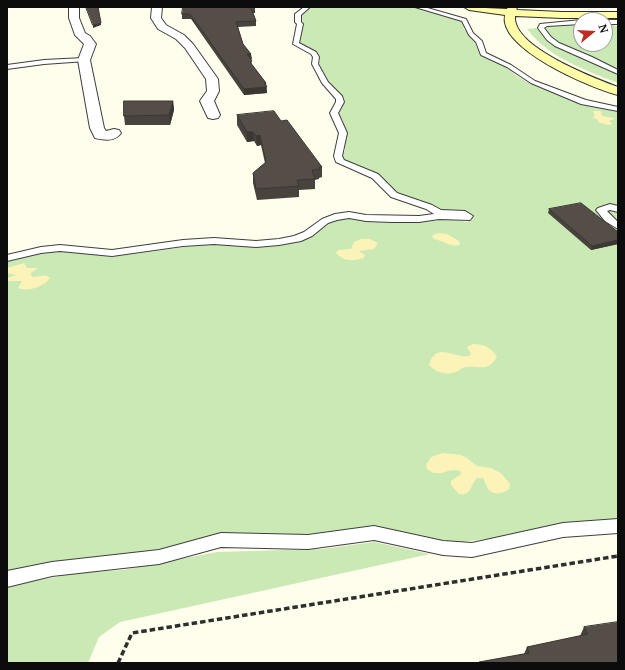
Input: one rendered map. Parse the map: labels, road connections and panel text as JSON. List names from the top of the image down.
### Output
{
  "north": "right"
}
